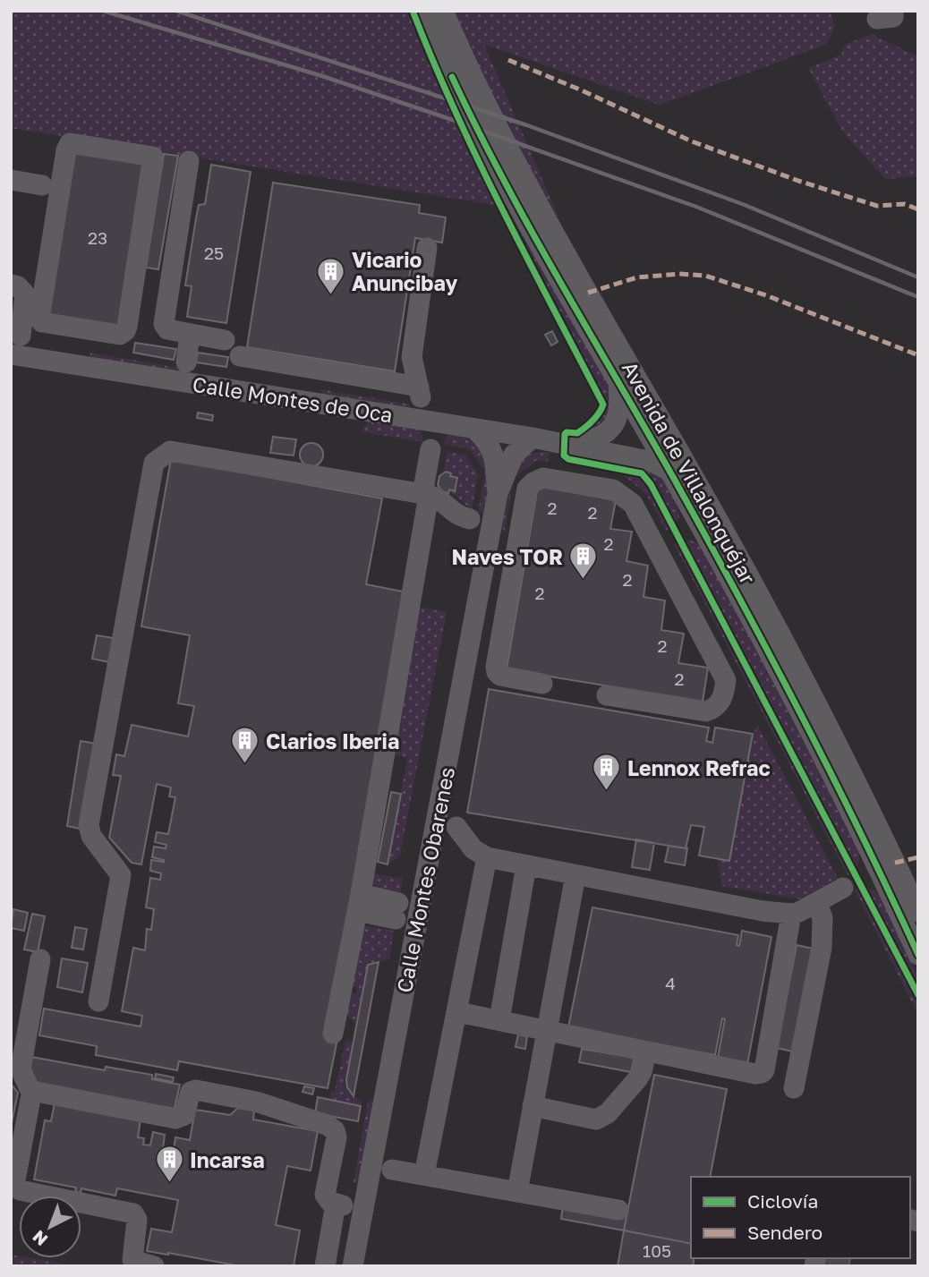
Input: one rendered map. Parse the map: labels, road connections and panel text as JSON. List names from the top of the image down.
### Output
{
  "streets": {
    "street": ["Calle Montes de Oca", "Avenida de Villalonquéjar", "Calle Montes Obarenes"]
  },
  "crossings": [
    ["Calle Montes de Oca", "Avenida de Villalonquéjar"],
    ["Calle Montes de Oca", "Calle Montes Obarenes"]
  ],
  "places": {
    "building": [
      "Vicario Anuncibay",
      "Naves TOR",
      "Clarios Iberia",
      "Lennox Refrac",
      "Incarsa"
    ]
  },
  "house_numbers": [
    "23",
    "25",
    "2",
    "2",
    "2",
    "2",
    "2",
    "2",
    "2",
    "4",
    "105"
  ],
  "legend": ["Ciclovía", "Sendero"],
  "north": "bottom left"
}
